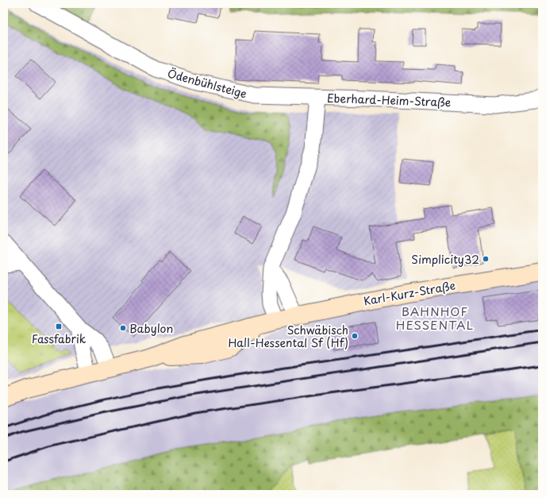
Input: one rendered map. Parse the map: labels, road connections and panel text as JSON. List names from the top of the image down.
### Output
{
  "streets": {
    "main road": ["Karl-Kurz-Straße"],
    "street": ["Ödenbühlsteige", "Eberhard-Heim-Straße"]
  },
  "crossings": [
    ["Ödenbühlsteige", "Eberhard-Heim-Straße"],
    ["Eberhard-Heim-Straße", "Karl-Kurz-Straße"]
  ],
  "districts": ["BAHNHOF HESSENTAL"],
  "places": {
    "other": ["Simplicity32", "Babylon", "Schwäbisch Hall-Hessental Sf (Hf)"],
    "transit": ["Fassfabrik"]
  }
}
